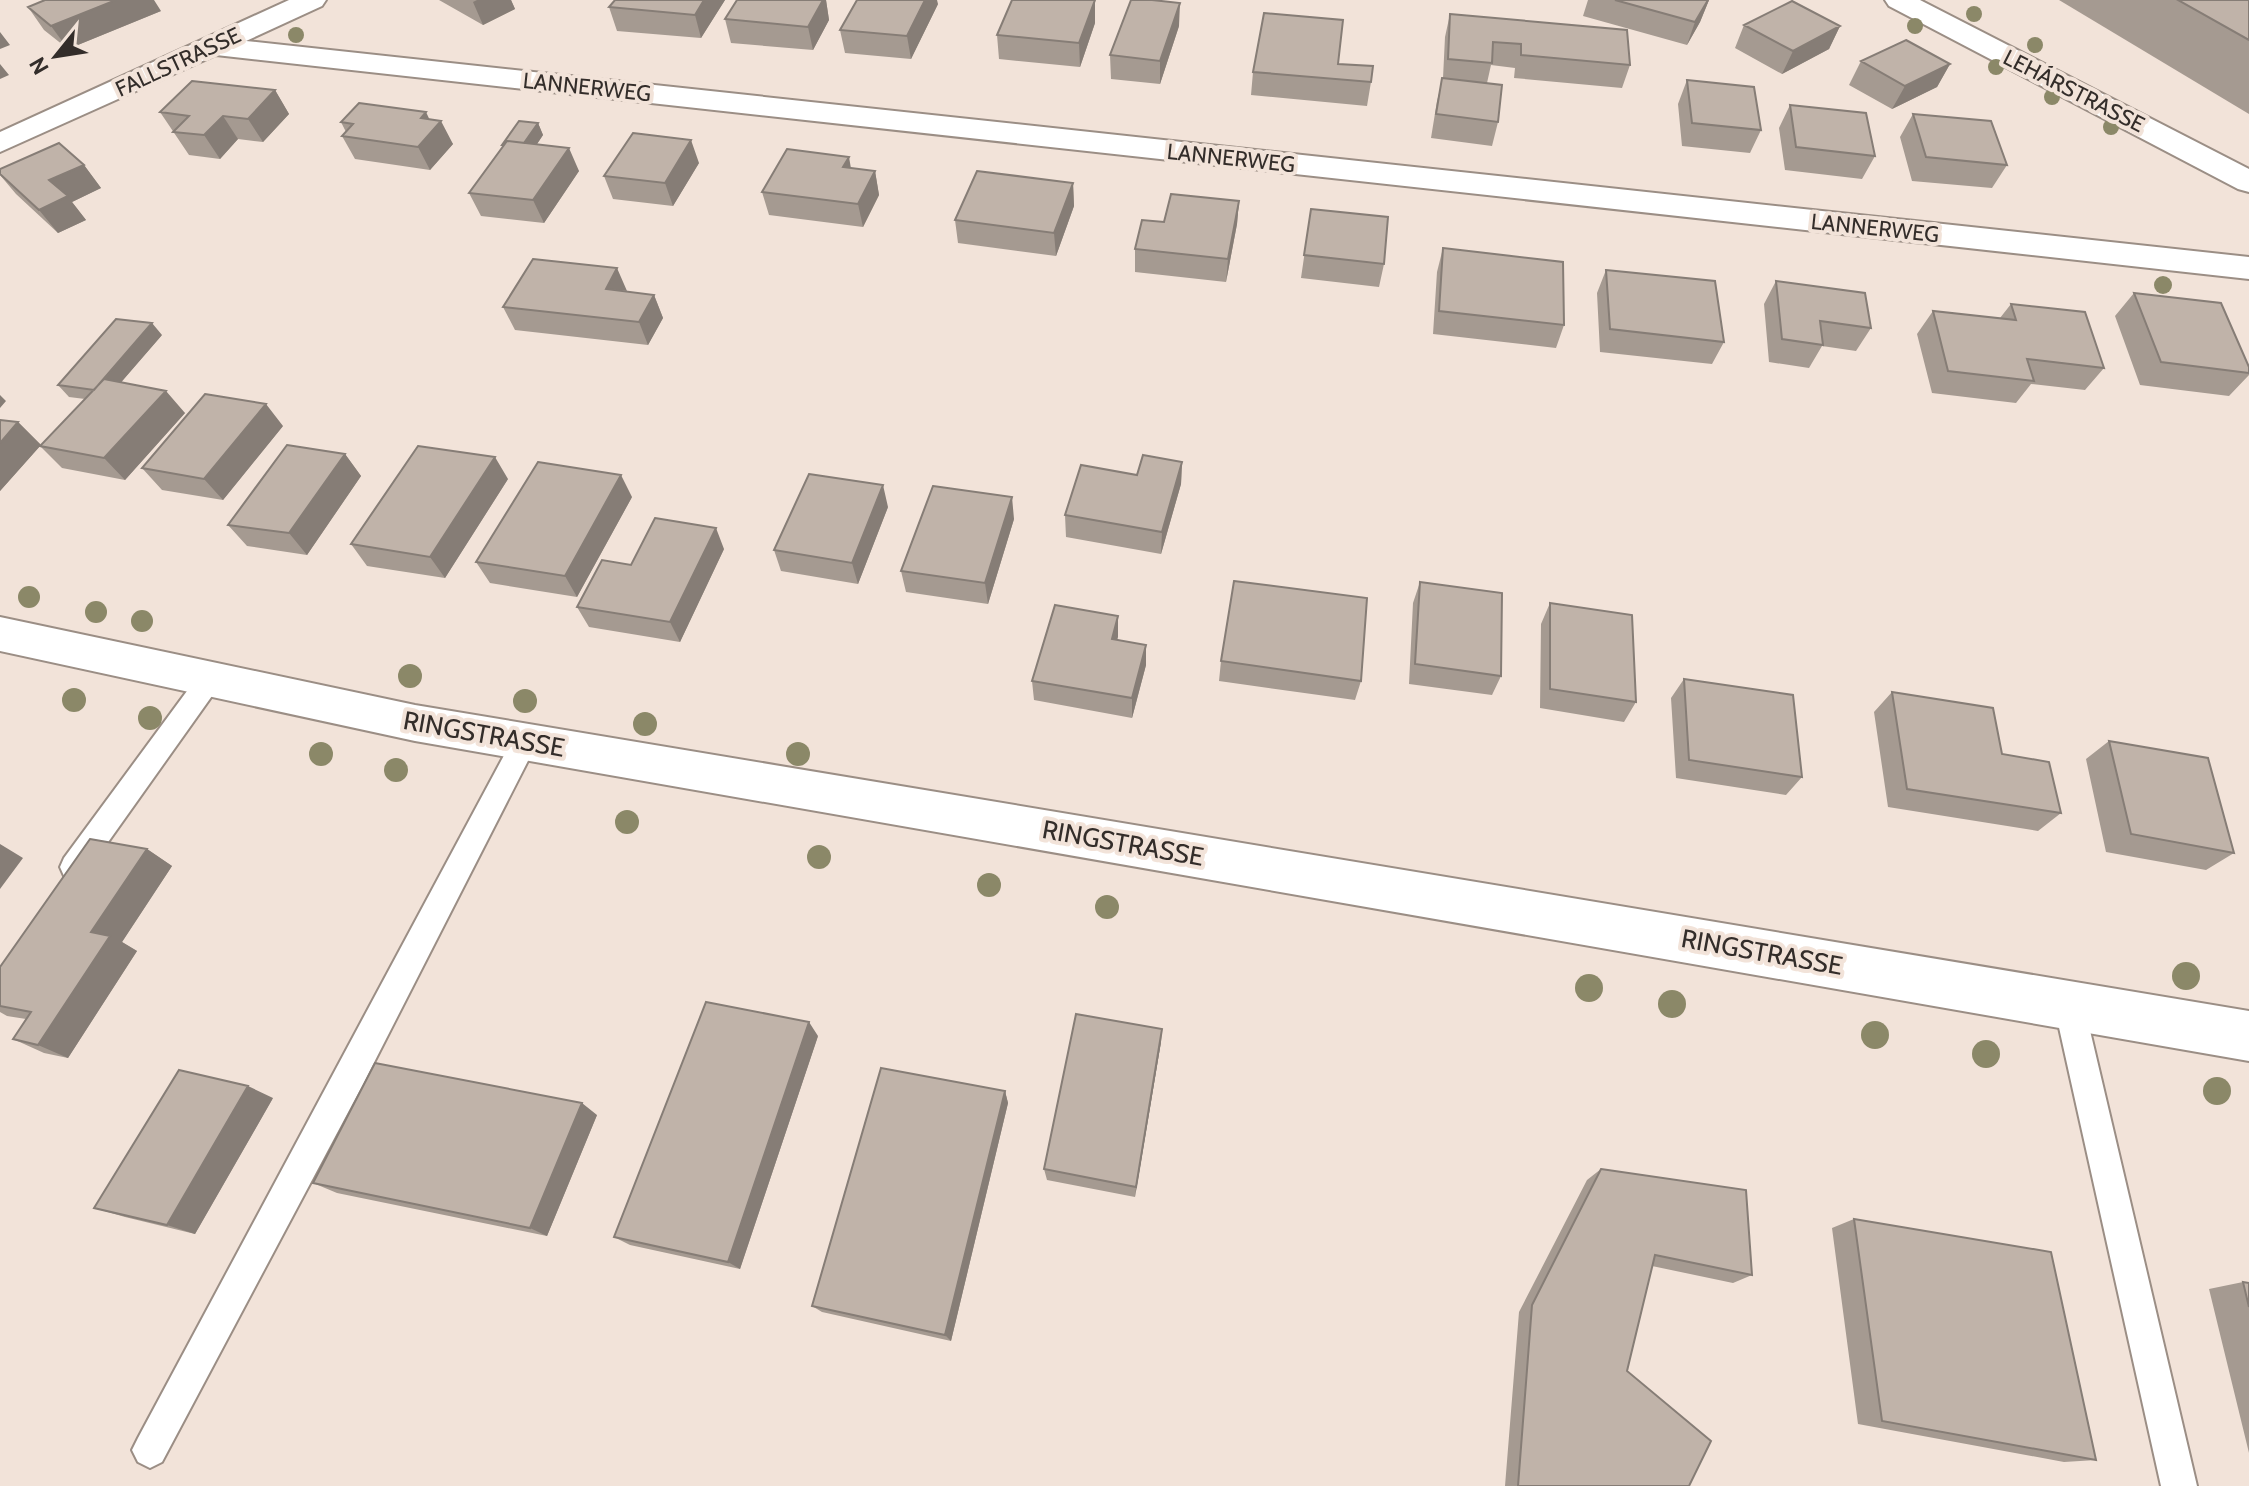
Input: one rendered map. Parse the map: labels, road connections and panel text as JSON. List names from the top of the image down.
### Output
{
  "streets": {
    "street": [
      "FALLSTRASSE",
      "LANNERWEG",
      "LEHÁRSTRASSE",
      "RINGSTRASSE"
    ]
  },
  "crossings": [
    ["FALLSTRASSE", "LANNERWEG"]
  ],
  "north": "bottom left"
}
